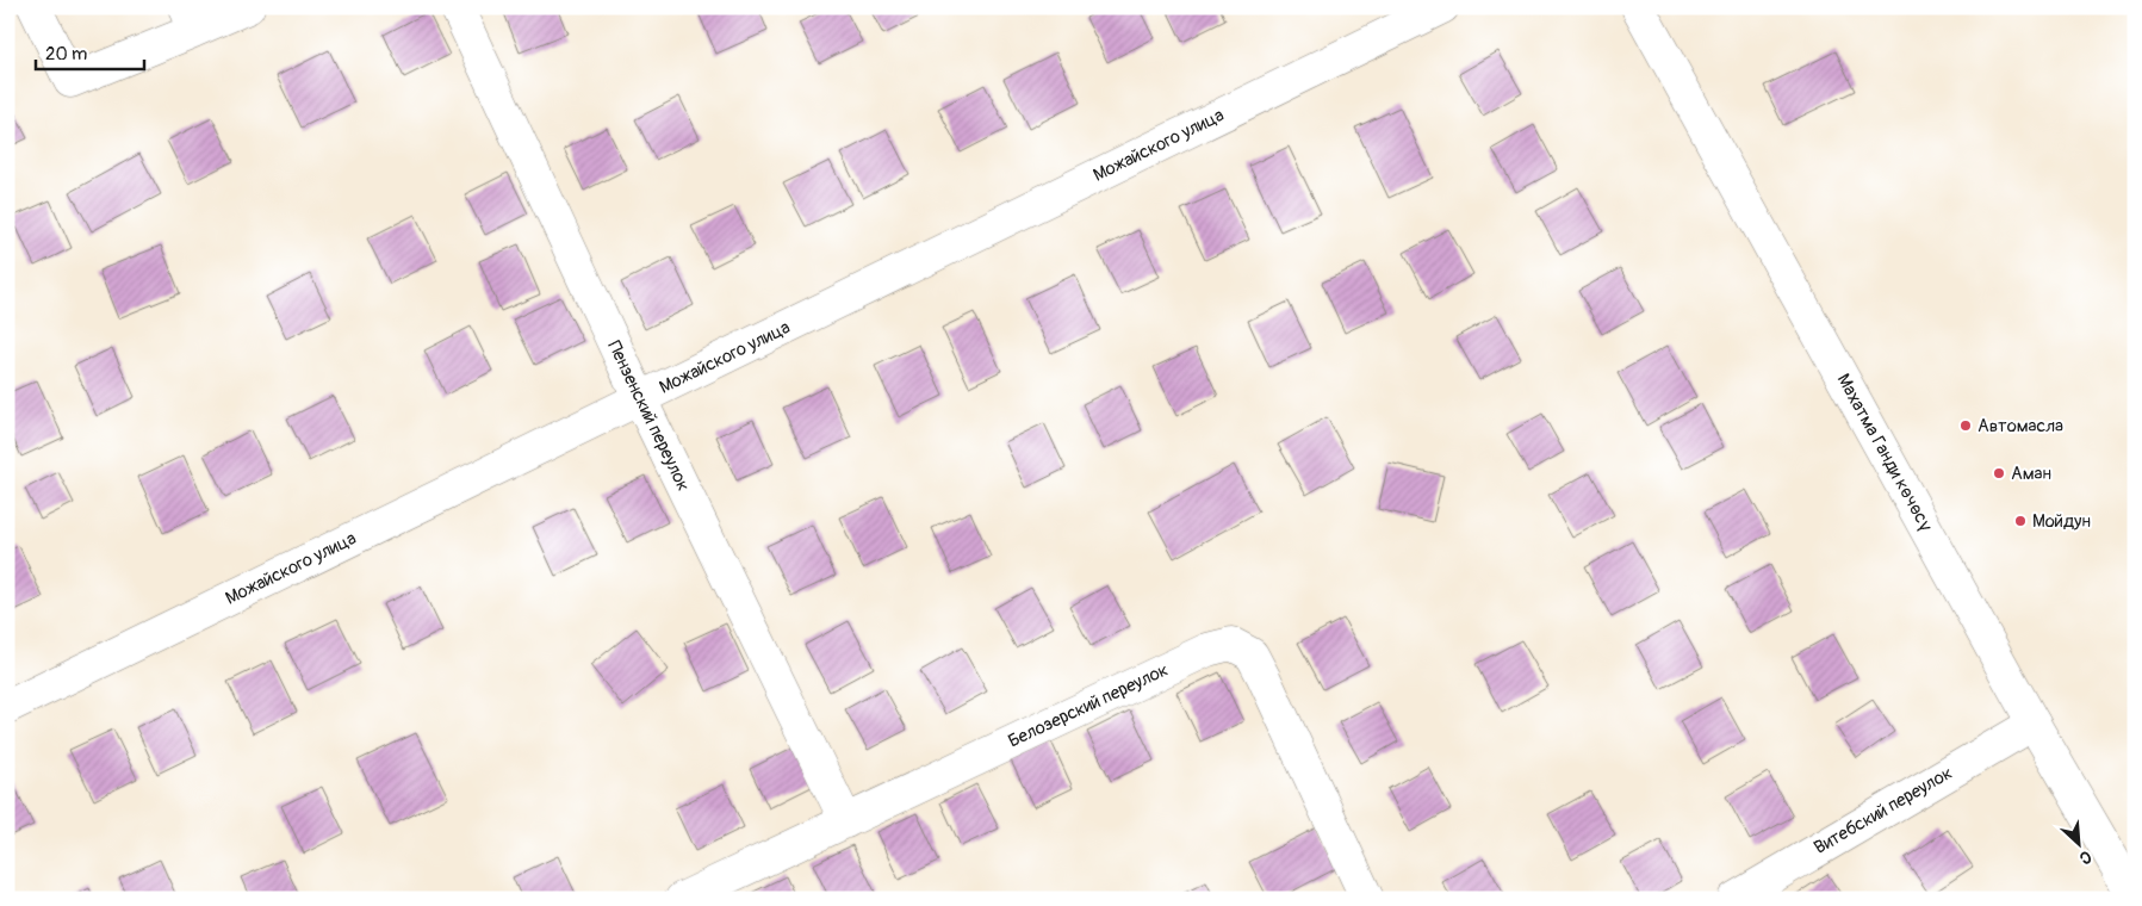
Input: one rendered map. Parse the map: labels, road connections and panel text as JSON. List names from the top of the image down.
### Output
{
  "streets": {
    "street": [
      "Можайского улица",
      "Пензенский переулок",
      "Махатма Ганди көчөсү",
      "Белозерский переулок",
      "Витебский переулок"
    ]
  },
  "crossings": [
    ["Можайского улица", "Пензенский переулок"],
    ["Пензенский переулок", "Белозерский переулок"],
    ["Махатма Ганди көчөсү", "Витебский переулок"]
  ],
  "places": ["Автомасла", "Аман", "Мойдун"],
  "scale_bar": "20 m",
  "north": "bottom right"
}
